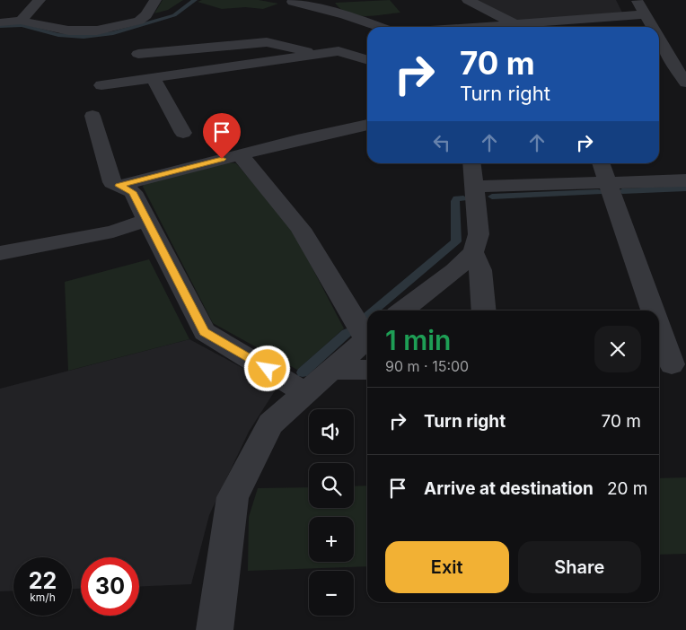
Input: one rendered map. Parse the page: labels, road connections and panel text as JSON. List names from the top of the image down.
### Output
{
  "page": {
    "turn": ["70 m", "Turn right"],
    "heading": ["1 min", "90 m · 15:00"],
    "list": [
      {
        "name": "Turn right",
        "value": "70 m"
      },
      {
        "name": "Arrive at destination",
        "value": "20 m"
      }
    ],
    "map_buttons": ["+", "−"],
    "buttons": ["Exit", "Share"],
    "speed": "22 km/h",
    "limit": "30"
  }
}
